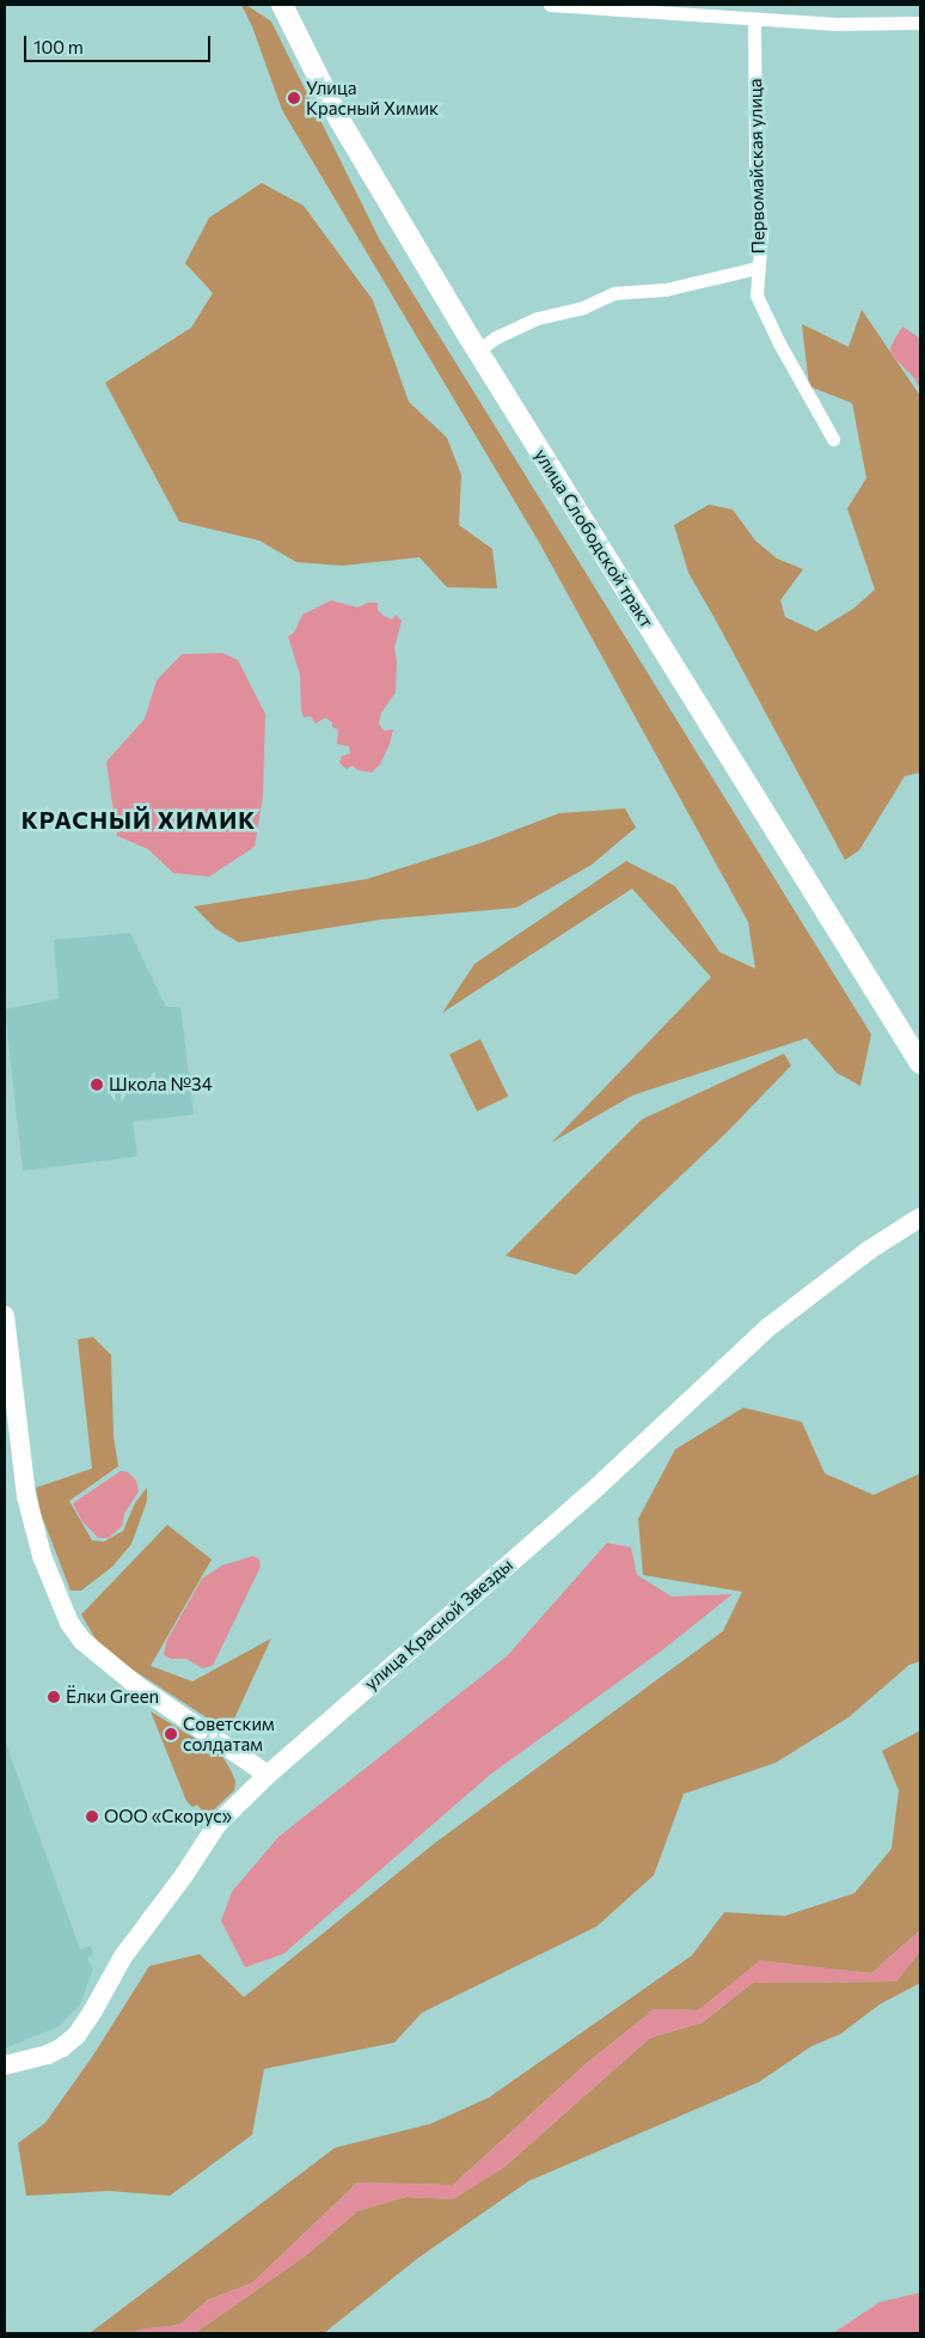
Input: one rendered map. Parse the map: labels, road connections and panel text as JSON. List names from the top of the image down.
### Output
{
  "streets": {
    "main road": ["улица Слободской тракт"],
    "street": ["Первомайская улица", "улица Красной Звезды"]
  },
  "districts": ["КРАСНЫЙ ХИМИК"],
  "places": [
    "Улица Красный Химик",
    "Школа №34",
    "Ёлки Green",
    "Советским солдатам",
    "ООО «Скорус»"
  ],
  "scale_bar": "100 m"
}
